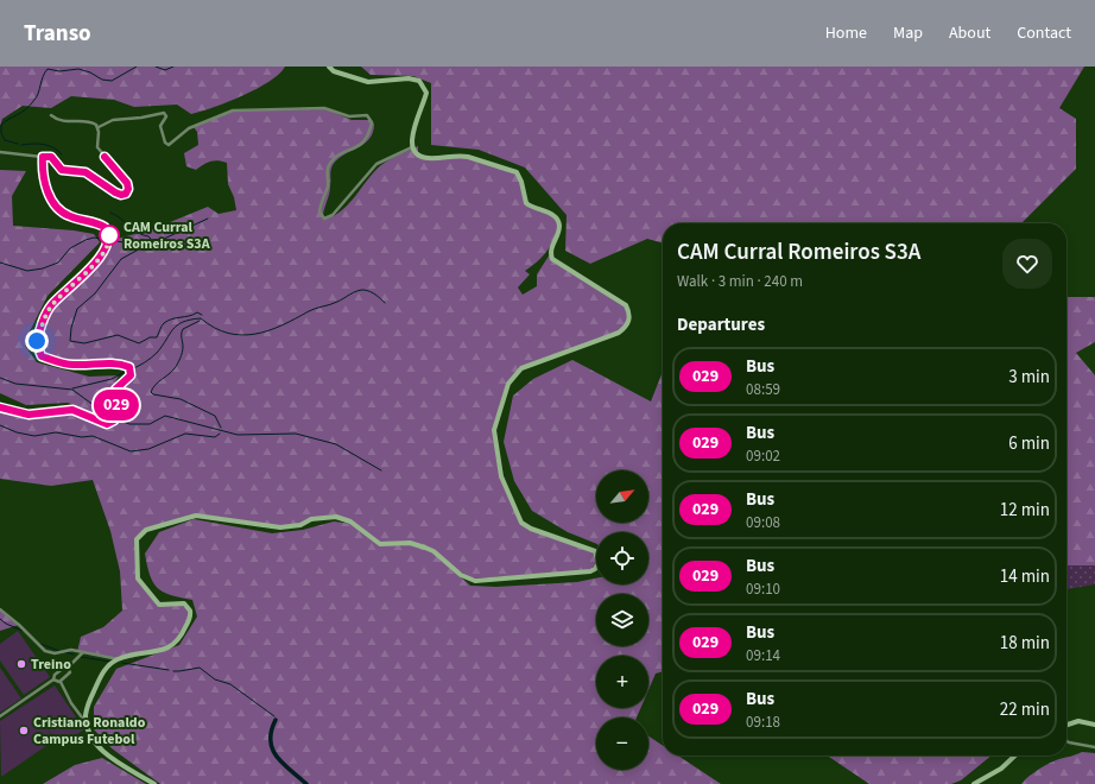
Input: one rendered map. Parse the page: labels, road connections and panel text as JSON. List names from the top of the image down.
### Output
{
  "places": ["CAM Curral Romeiros S3A", "Treino", "Cristiano Ronaldo Campus Futebol"],
  "lines": ["bus line 029"],
  "north": "top right",
  "page": {
    "header": "Transo",
    "nav": [
      "Home",
      "Map",
      "About",
      "Contact"
    ],
    "on_map": "029",
    "heading": [
      ["CAM Curral Romeiros S3A", "Walk · 3 min · 240 m"],
      "Departures"
    ],
    "list": [
      {
        "mark": "029",
        "name": "Bus",
        "note": "08:59",
        "value": "3 min"
      },
      {
        "mark": "029",
        "name": "Bus",
        "note": "09:02",
        "value": "6 min"
      },
      {
        "mark": "029",
        "name": "Bus",
        "note": "09:08",
        "value": "12 min"
      },
      {
        "mark": "029",
        "name": "Bus",
        "note": "09:10",
        "value": "14 min"
      },
      {
        "mark": "029",
        "name": "Bus",
        "note": "09:14",
        "value": "18 min"
      },
      {
        "mark": "029",
        "name": "Bus",
        "note": "09:18",
        "value": "22 min"
      }
    ],
    "map_buttons": ["+", "−"]
  }
}
